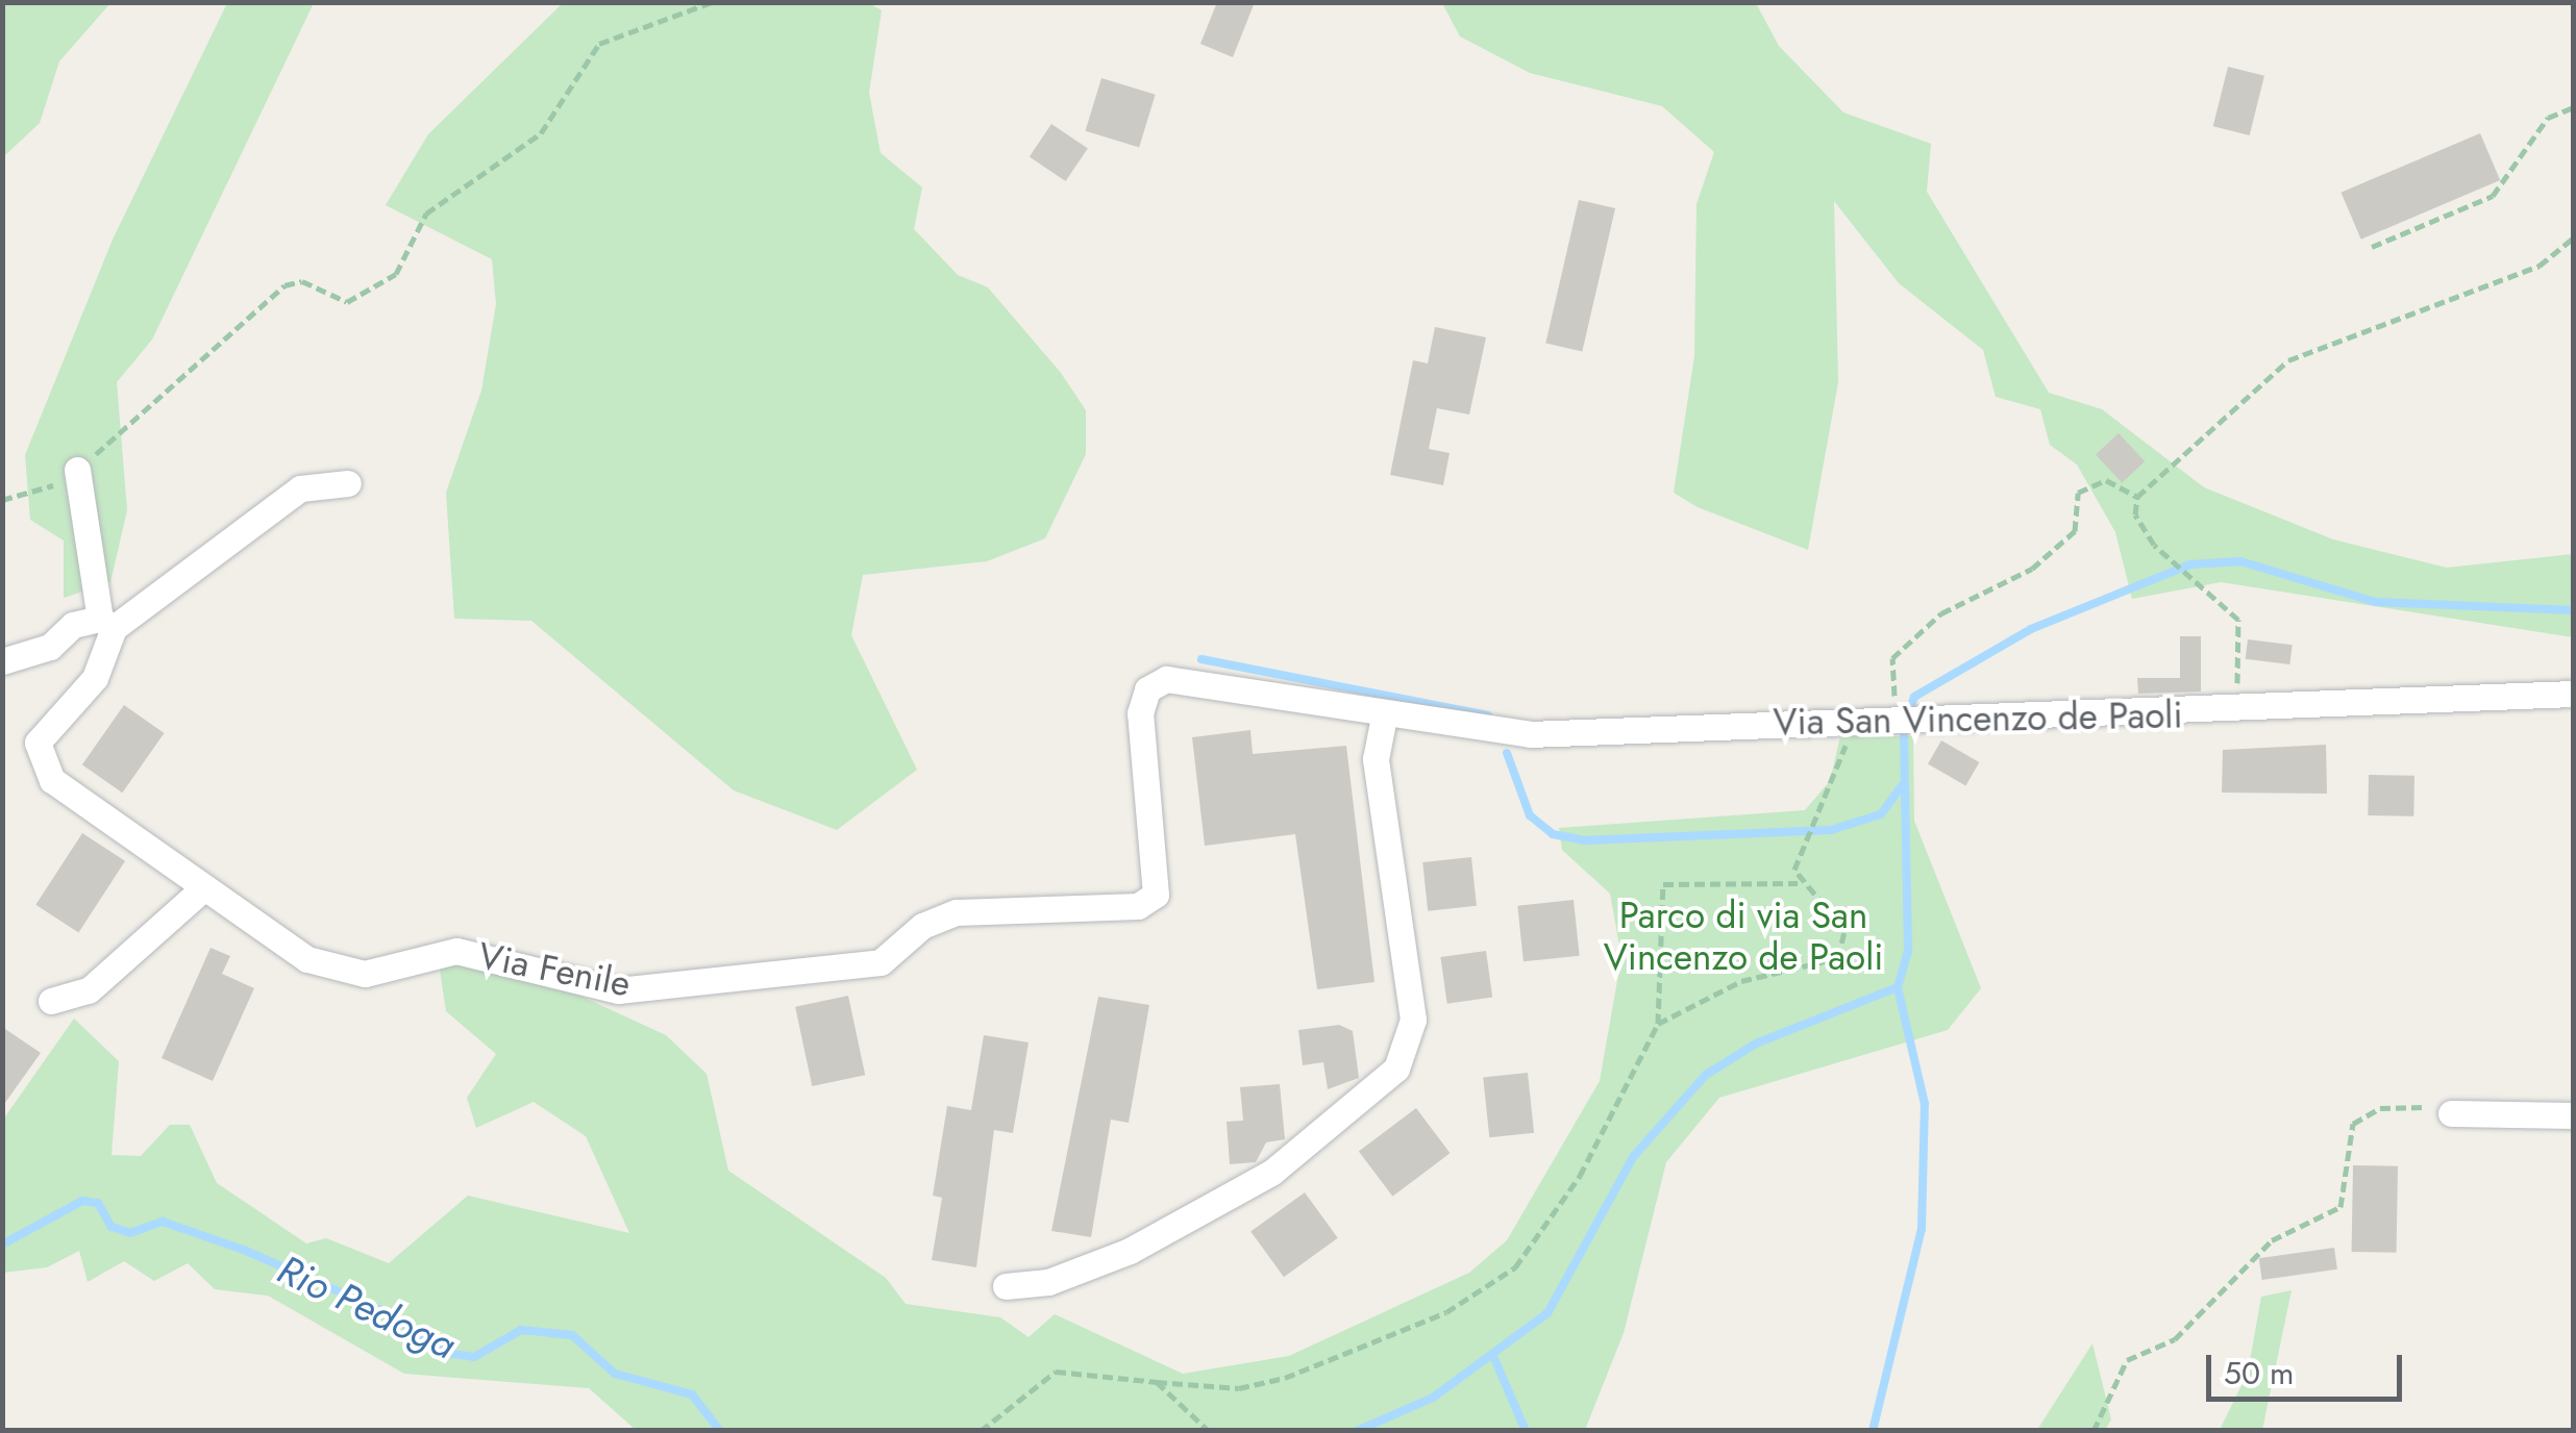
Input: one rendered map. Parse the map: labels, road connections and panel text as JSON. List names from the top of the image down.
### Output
{
  "streets": {
    "street": ["Via San Vincenzo de Paoli", "Via Fenile"]
  },
  "crossings": [
    ["Via San Vincenzo de Paoli", "Via Fenile"]
  ],
  "water": ["Rio Pedoga"],
  "parks": ["Parco di via San Vincenzo de Paoli"],
  "scale_bar": "50 m"
}
